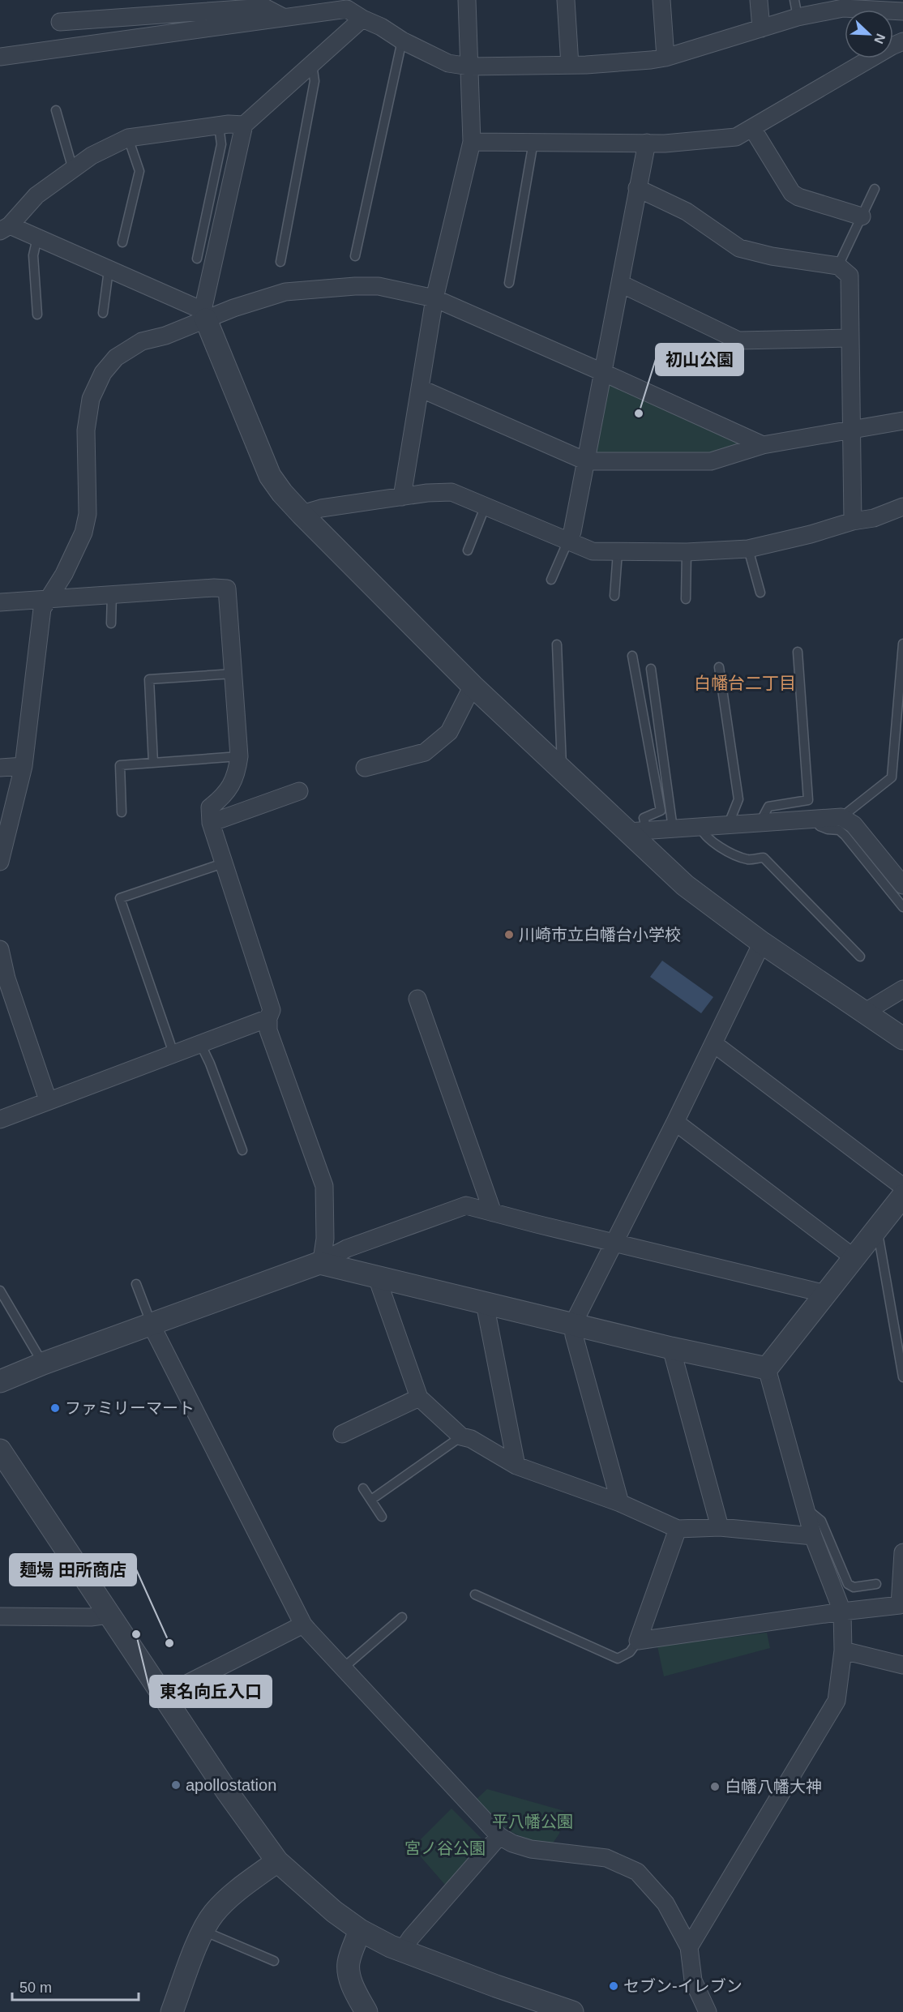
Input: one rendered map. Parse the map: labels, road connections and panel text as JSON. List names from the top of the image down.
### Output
{
  "districts": ["白幡台二丁目"],
  "parks": ["平八幡公園", "宮ノ谷公園"],
  "places": [
    "初山公園",
    "川崎市立白幡台小学校",
    "ファミリーマート",
    "東名向丘入口",
    "麺場 田所商店",
    "apollostation",
    "白幡八幡大神",
    "セブン-イレブン"
  ],
  "scale_bar": "50 m",
  "north": "bottom right"
}
